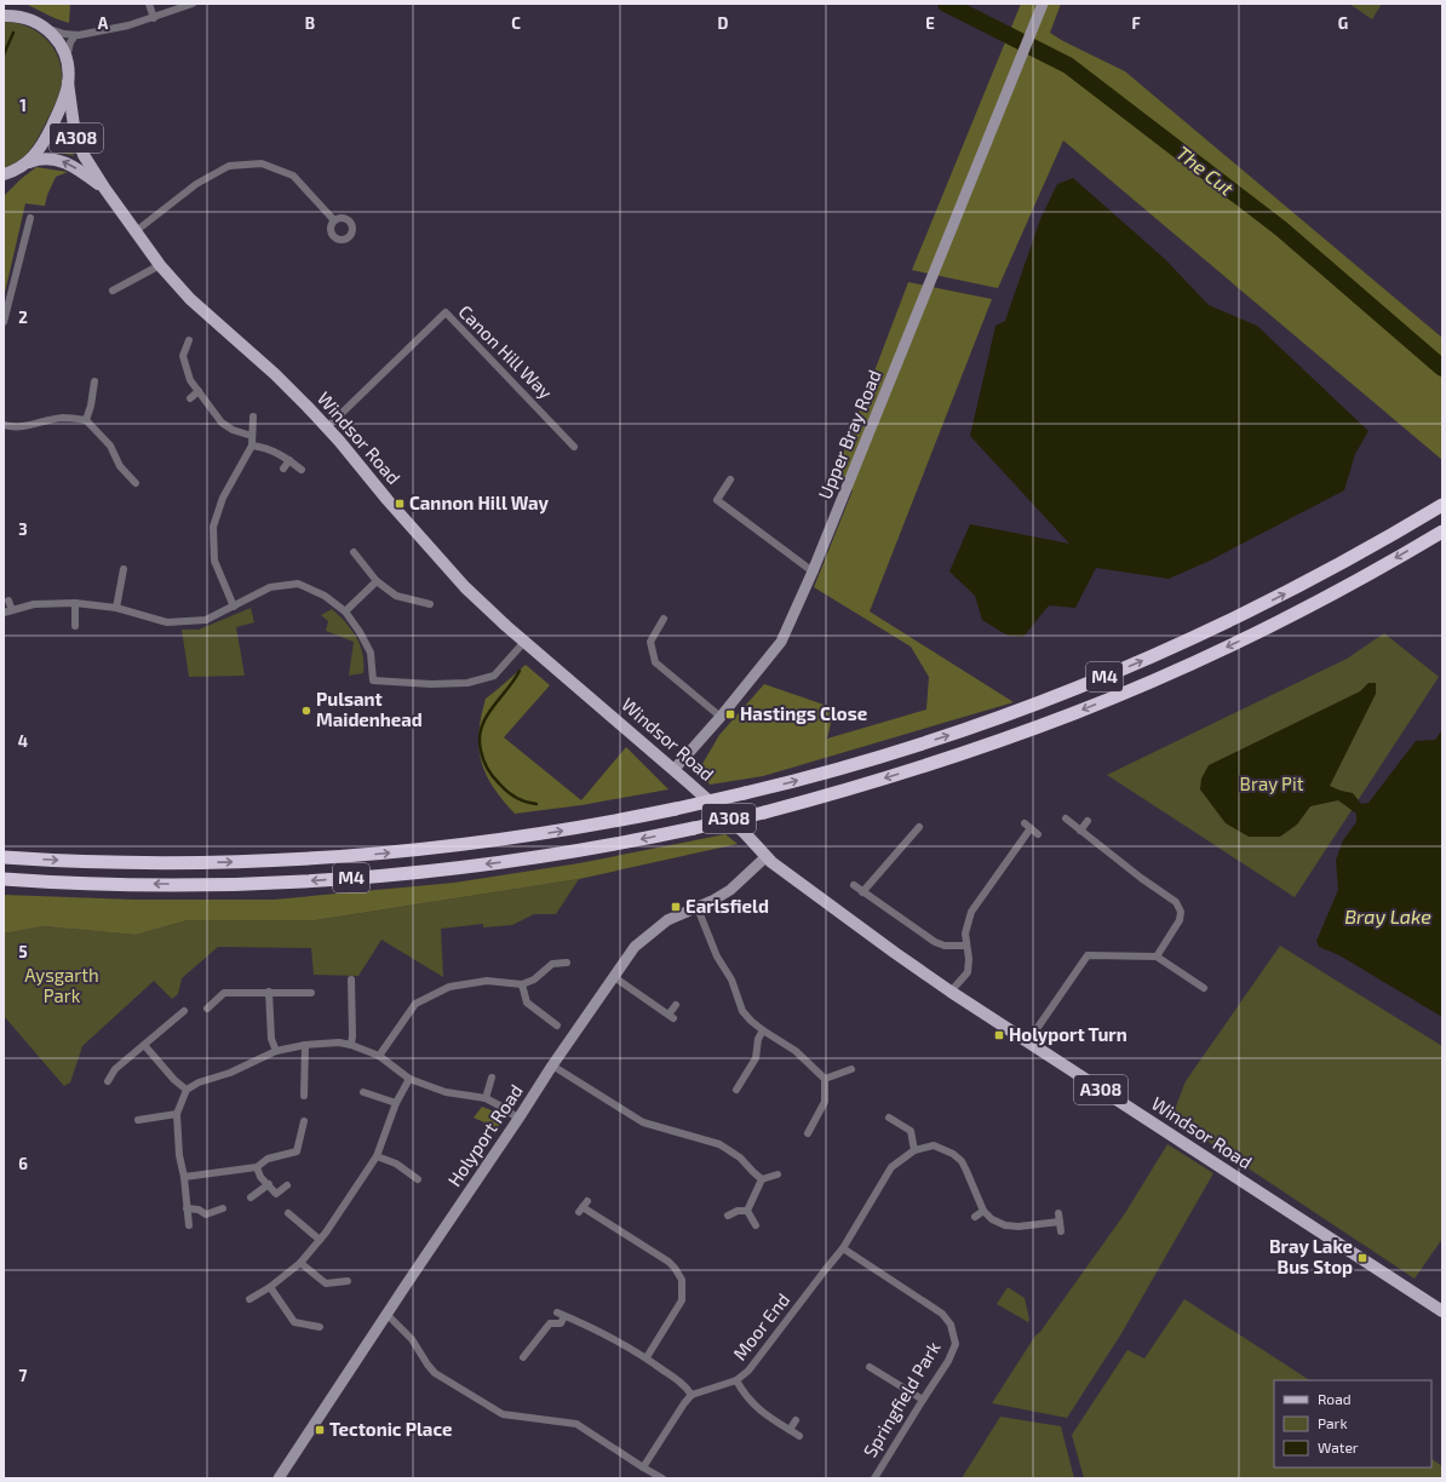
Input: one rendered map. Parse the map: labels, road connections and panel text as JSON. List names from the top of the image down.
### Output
{
  "streets": {
    "highway": ["M4"],
    "main road": [
      "A308",
      "Upper Bray Road",
      "Windsor Road",
      "Holyport Road"
    ],
    "street": ["Canon Hill Way", "Moor End", "Springfield Park"]
  },
  "crossings": [
    ["Canon Hill Way", "Windsor Road"],
    ["Upper Bray Road", "Windsor Road"],
    ["Windsor Road", "Holyport Road"],
    ["Moor End", "Springfield Park"]
  ],
  "water": ["The Cut", "Bray Lake"],
  "parks": ["Bray Pit", "Aysgarth Park"],
  "places": {
    "transit": [
      "Cannon Hill Way",
      "Hastings Close",
      "Earlsfield",
      "Holyport Turn",
      "Bray Lake Bus Stop",
      "Tectonic Place"
    ],
    "other": ["Pulsant Maidenhead"]
  },
  "legend": ["Road", "Park", "Water"],
  "grid": {
    "columns": [
      "A",
      "B",
      "C",
      "D",
      "E",
      "F",
      "G"
    ],
    "rows": [
      "1",
      "2",
      "3",
      "4",
      "5",
      "6",
      "7"
    ]
  }
}
